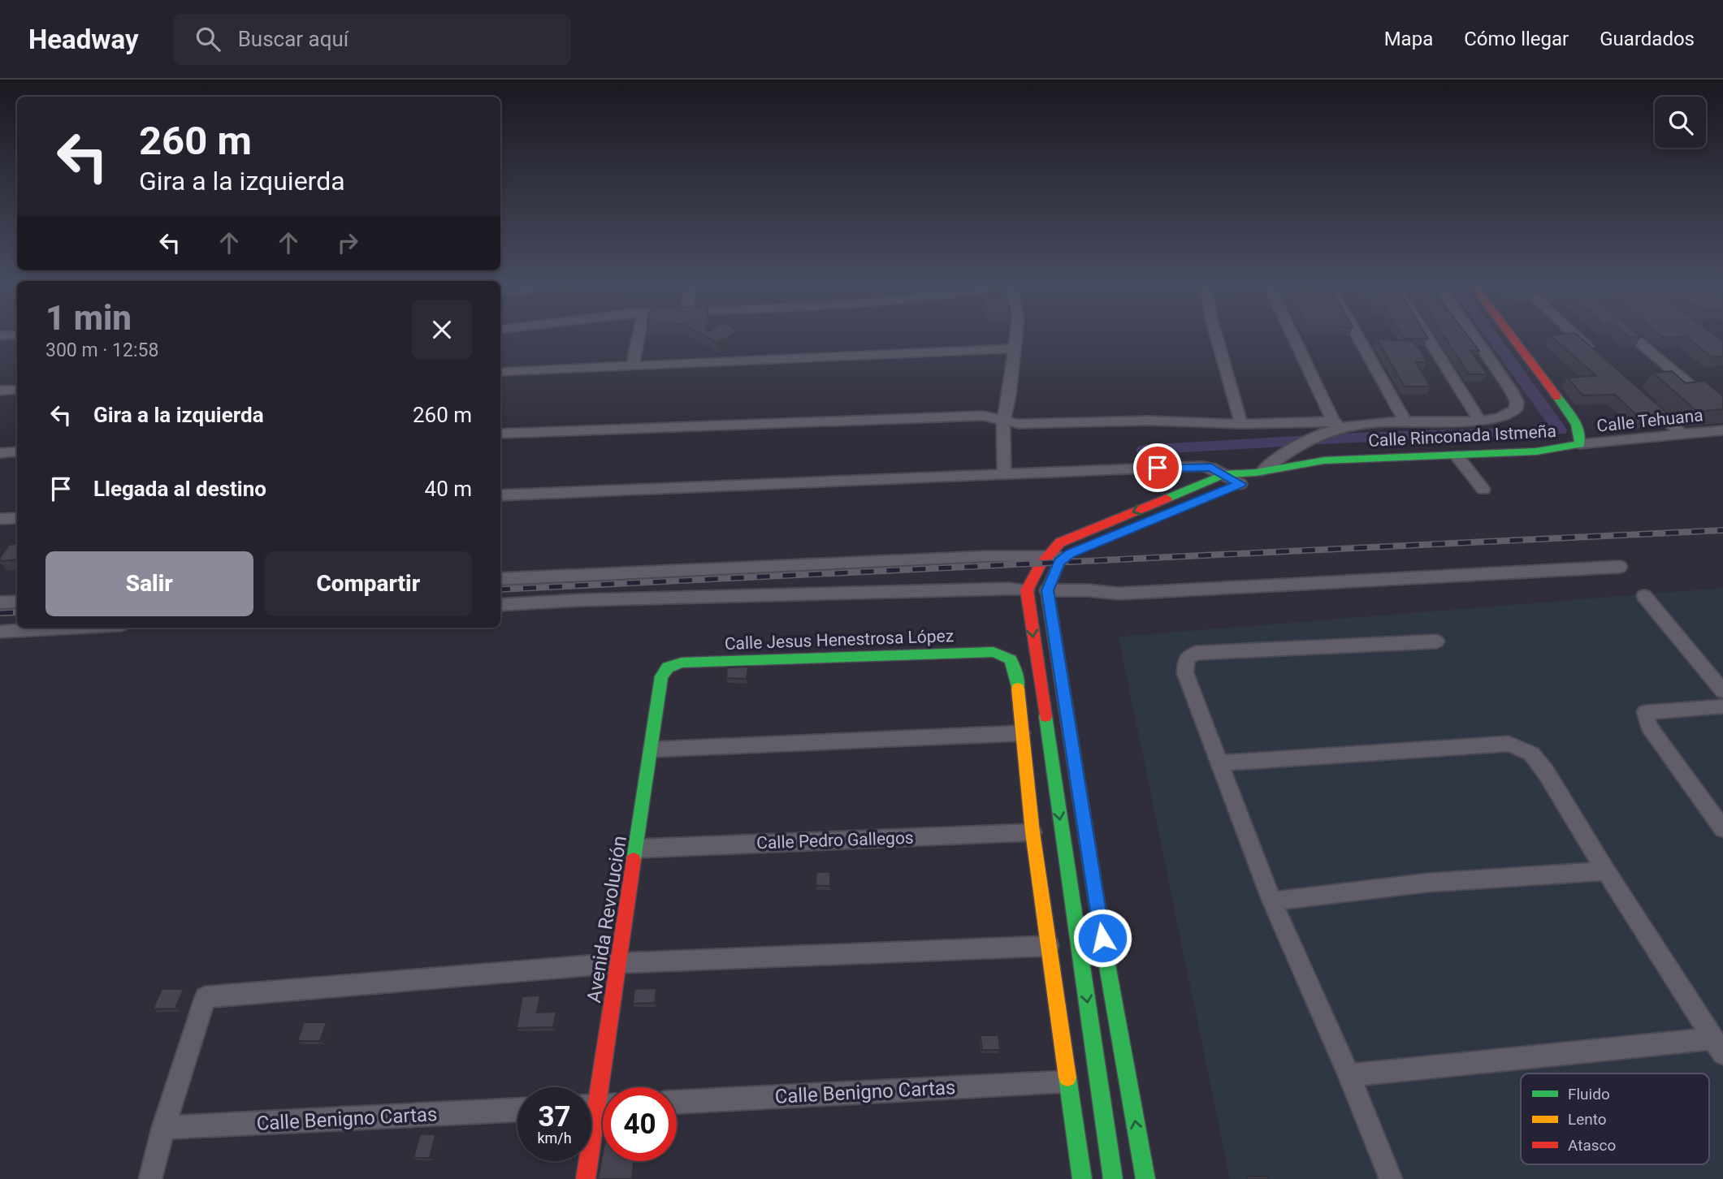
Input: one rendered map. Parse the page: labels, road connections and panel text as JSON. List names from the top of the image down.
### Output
{
  "streets": {
    "street": [
      "Calle Tehuana",
      "Calle Rinconada Istmeña",
      "Calle Jesus Henestrosa López",
      "Calle Pedro Gallegos",
      "Avenida Revolución",
      "Calle Benigno Cartas"
    ]
  },
  "crossings": [
    ["Calle Tehuana", "Calle Rinconada Istmeña"],
    ["Calle Jesus Henestrosa López", "Avenida Revolución"],
    ["Calle Pedro Gallegos", "Avenida Revolución"]
  ],
  "legend": ["Fluido", "Lento", "Atasco"],
  "page": {
    "header": "Headway",
    "search": "Buscar aquí",
    "nav": ["Mapa", "Cómo llegar", "Guardados"],
    "turn": ["260 m", "Gira a la izquierda"],
    "heading": ["1 min", "300 m · 12:58"],
    "list": [
      {
        "name": "Gira a la izquierda",
        "value": "260 m"
      },
      {
        "name": "Llegada al destino",
        "value": "40 m"
      }
    ],
    "buttons": ["Salir", "Compartir"],
    "speed": "37 km/h",
    "limit": "40"
  }
}
